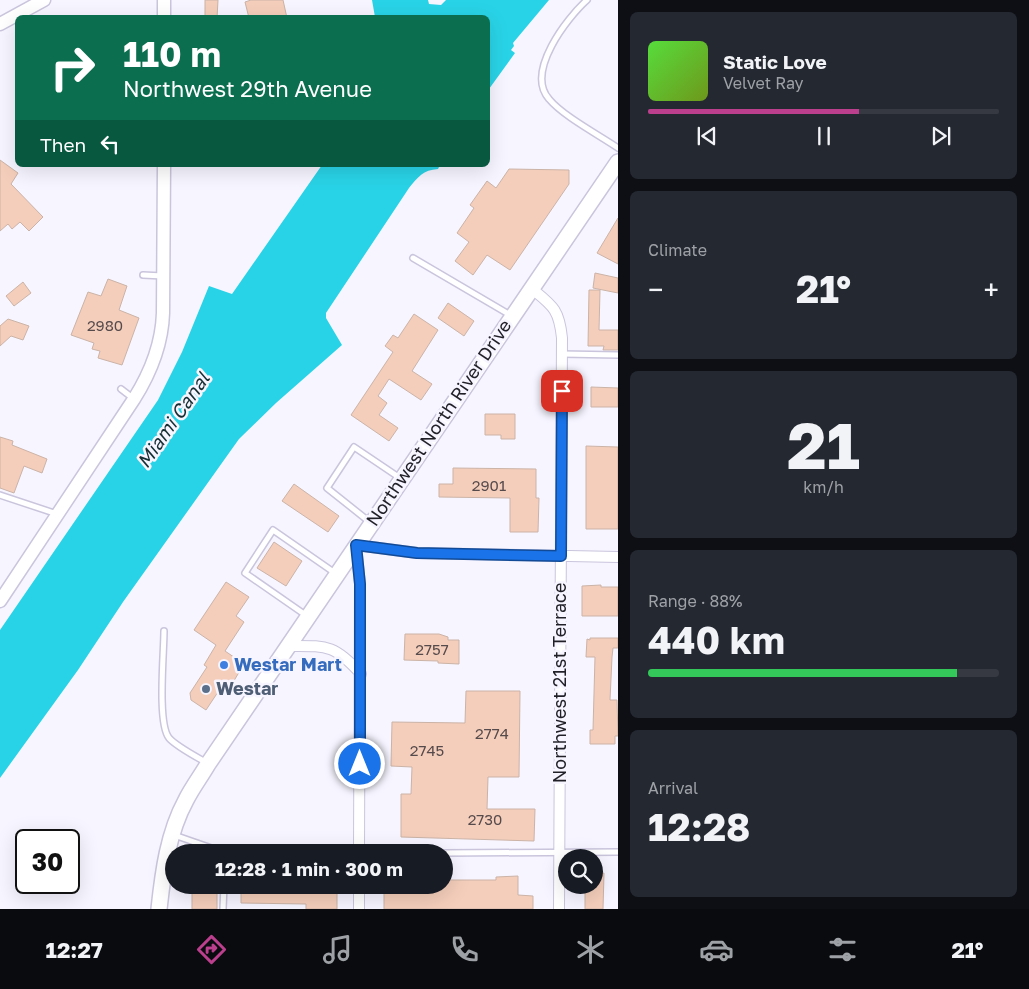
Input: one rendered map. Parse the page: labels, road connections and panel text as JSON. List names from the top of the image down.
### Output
{
  "streets": {
    "main road": ["Northwest North River Drive"],
    "street": ["Northwest 21st Terrace"]
  },
  "crossings": [
    ["Northwest North River Drive", "Northwest 21st Terrace"]
  ],
  "water": ["Miami Canal"],
  "places": ["Westar Mart", "Westar"],
  "house_numbers": [
    "2980",
    "2901",
    "2757",
    "2774",
    "2745",
    "2730"
  ],
  "page": {
    "turn": ["110 m", "Northwest 29th Avenue"],
    "song": ["Static Love", "Velvet Ray"],
    "then": "Then",
    "tile": [
      "Climate",
      ["21", "km/h"],
      ["Range · 88%", "440 km"],
      ["Arrival", "12:28"]
    ],
    "heat": ["−", "21°", "+"],
    "limit": "30",
    "trip": "12:28 · 1 min · 300 m",
    "tabs": ["12:27", "21°"]
  }
}
